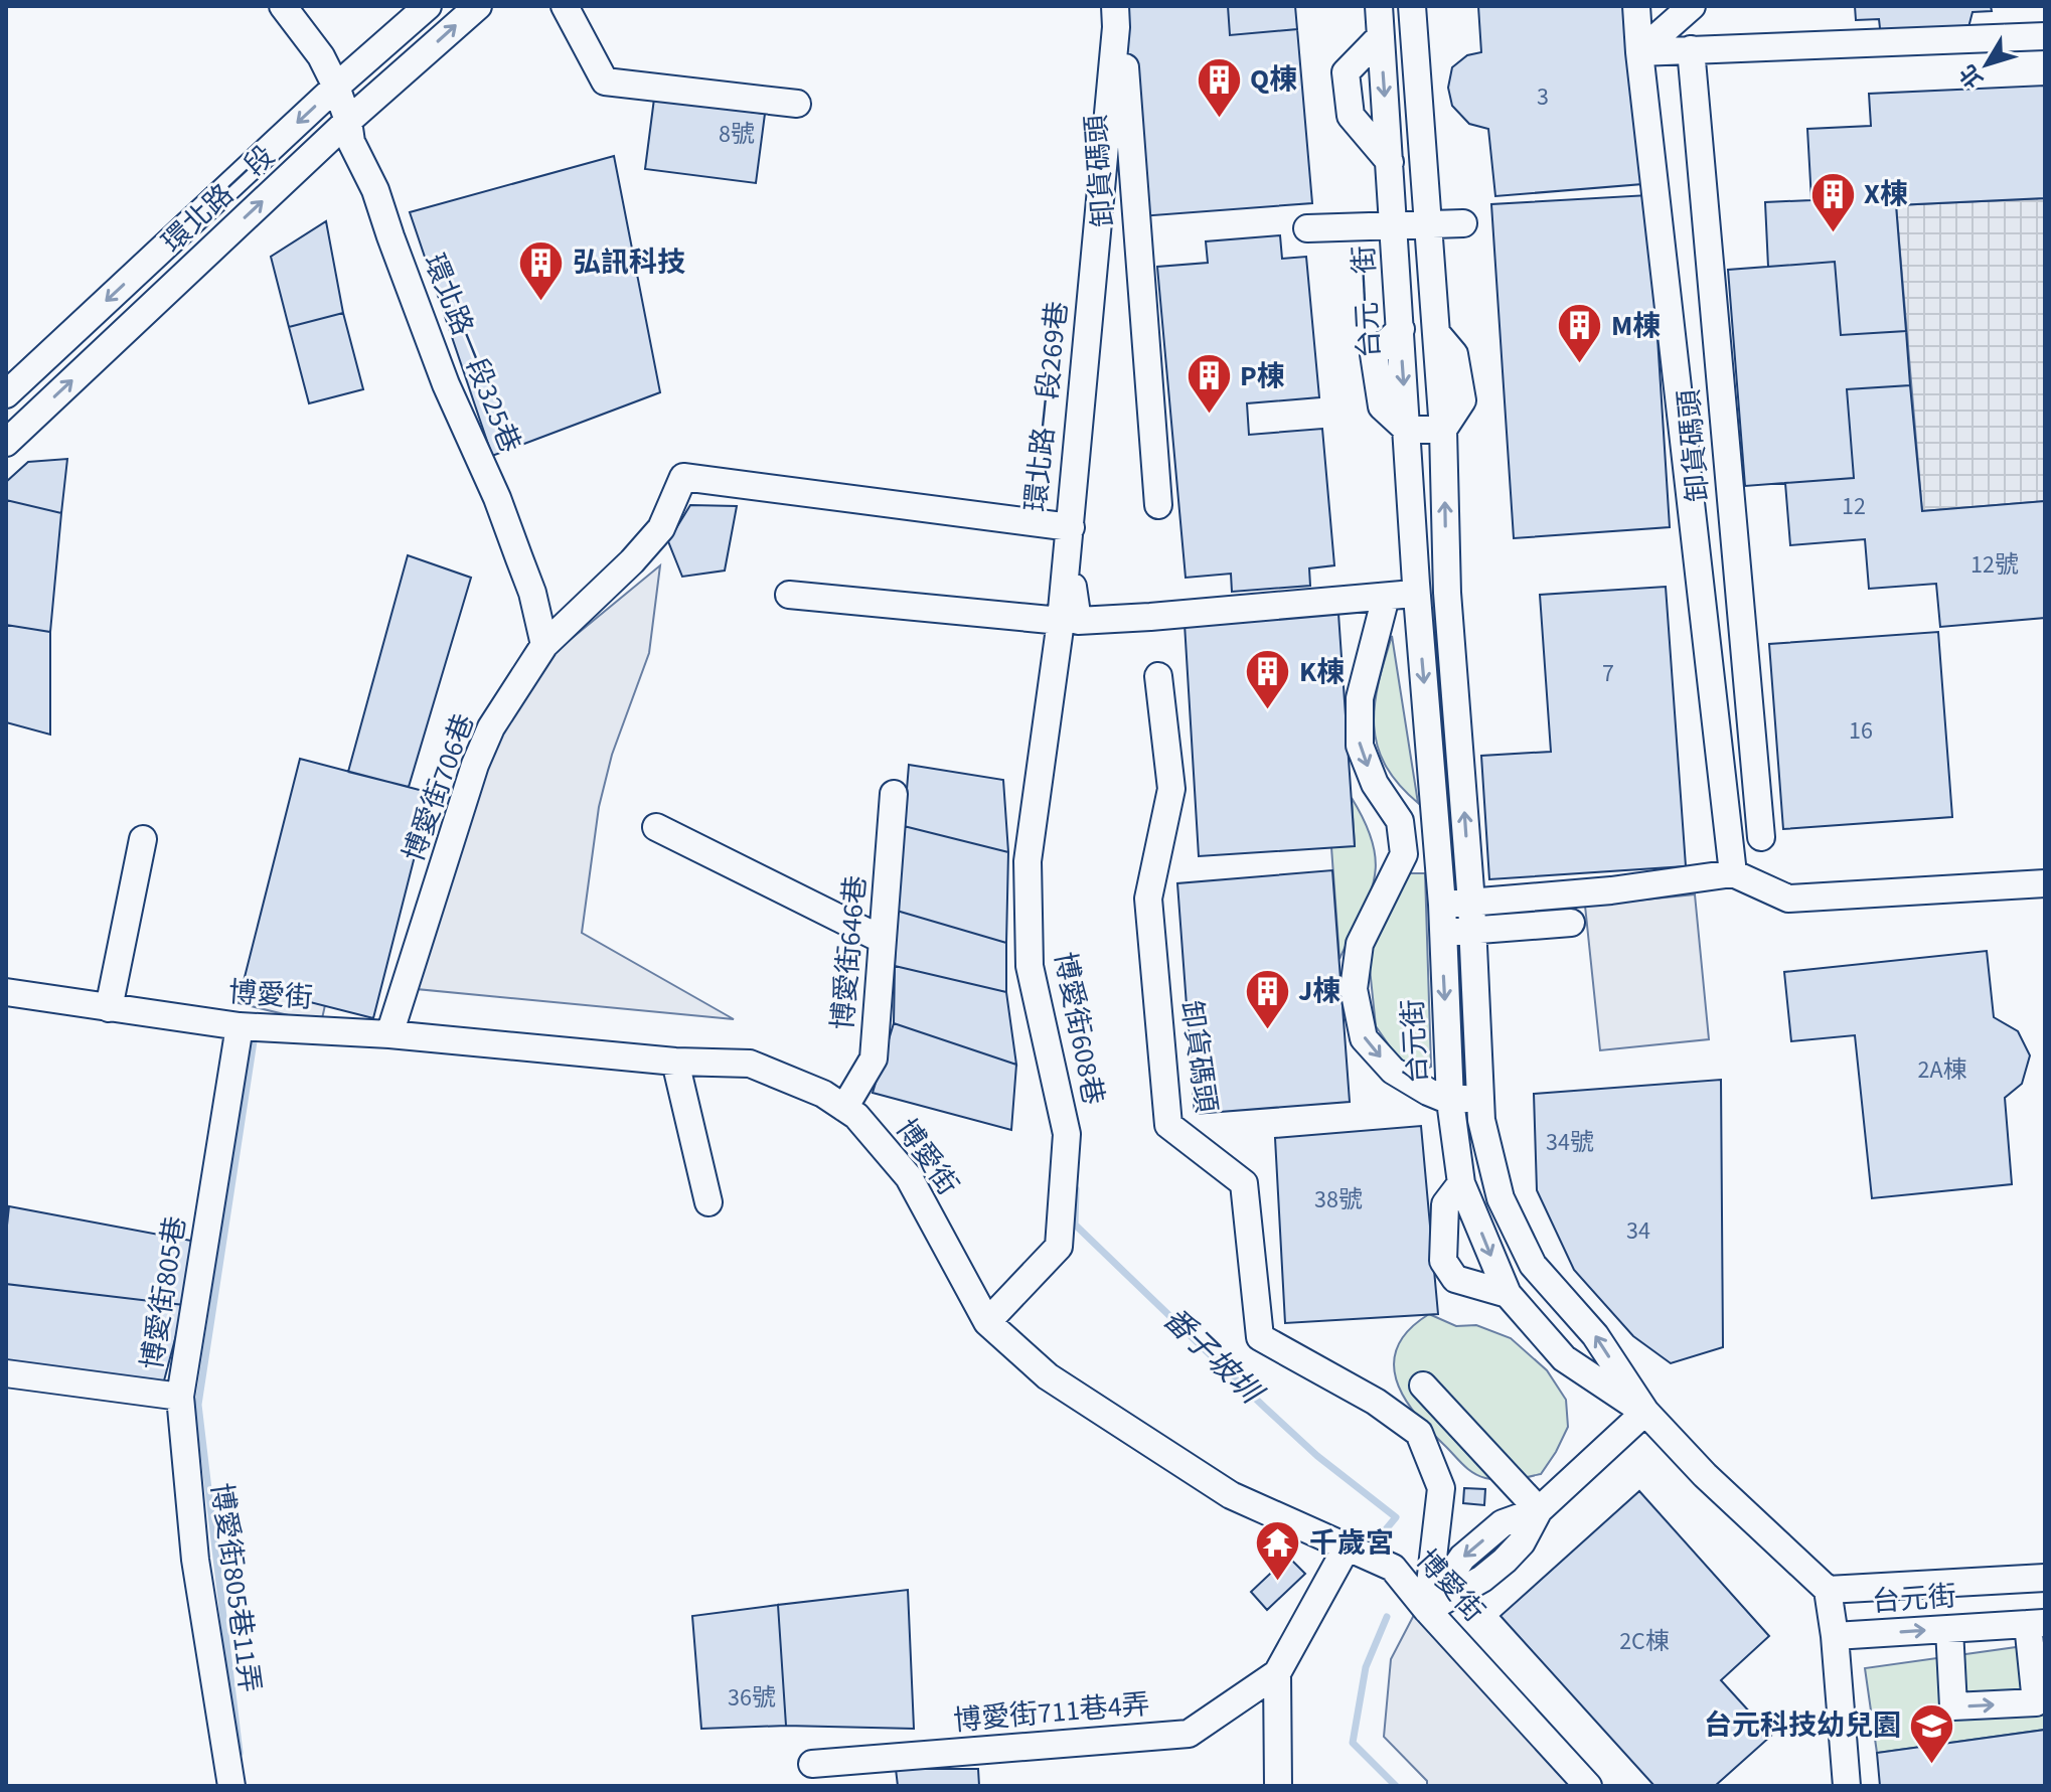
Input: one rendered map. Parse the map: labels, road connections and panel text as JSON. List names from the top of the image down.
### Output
{
  "streets": {
    "street": [
      "卸貨碼頭",
      "環北路一段",
      "台元一街",
      "環北路一段325巷",
      "環北路一段269巷",
      "博愛街706巷",
      "博愛街646巷",
      "博愛街",
      "博愛街608巷",
      "台元街",
      "博愛街805巷",
      "博愛街805巷11弄",
      "博愛街711巷4弄"
    ]
  },
  "crossings": [
    ["卸貨碼頭", "環北路一段269巷"],
    ["卸貨碼頭", "博愛街"],
    ["環北路一段", "環北路一段325巷"],
    ["台元一街", "台元街"],
    ["環北路一段325巷", "博愛街706巷"],
    ["環北路一段269巷", "博愛街706巷"],
    ["環北路一段269巷", "博愛街608巷"],
    ["博愛街706巷", "博愛街"],
    ["博愛街646巷", "博愛街"],
    ["博愛街", "博愛街608巷"],
    ["博愛街", "博愛街805巷"],
    ["博愛街805巷", "博愛街805巷11弄"]
  ],
  "water": ["番子坡圳"],
  "places": {
    "building": [
      "Q棟",
      "X棟",
      "弘訊科技",
      "M棟",
      "P棟",
      "K棟",
      "J棟"
    ],
    "temple": ["千歲宮"],
    "school or university": ["台元科技幼兒園"]
  },
  "house_numbers": [
    "3",
    "8號",
    "12",
    "12號",
    "7",
    "16",
    "2A棟",
    "34號",
    "38號",
    "34",
    "2C棟",
    "36號"
  ],
  "north": "bottom left"
}
